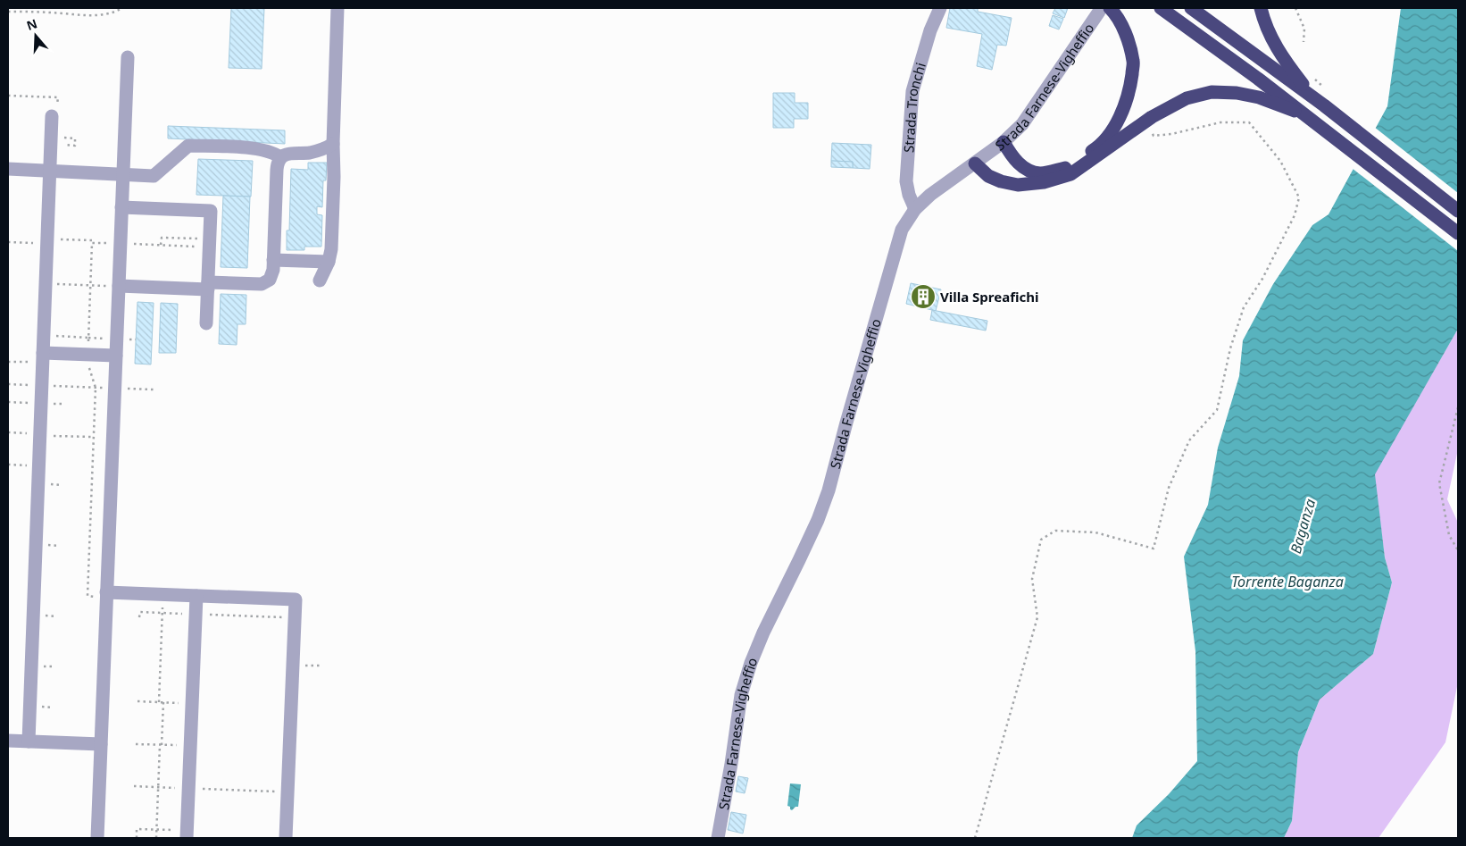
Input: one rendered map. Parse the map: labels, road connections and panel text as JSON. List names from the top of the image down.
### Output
{
  "streets": {
    "street": ["Strada Farnese-Vigheffio", "Strada Tronchi"]
  },
  "crossings": [
    ["Strada Farnese-Vigheffio", "Strada Tronchi"]
  ],
  "water": ["Baganza", "Torrente Baganza"],
  "places": {
    "building": ["Villa Spreafichi"]
  },
  "north": "top"
}
